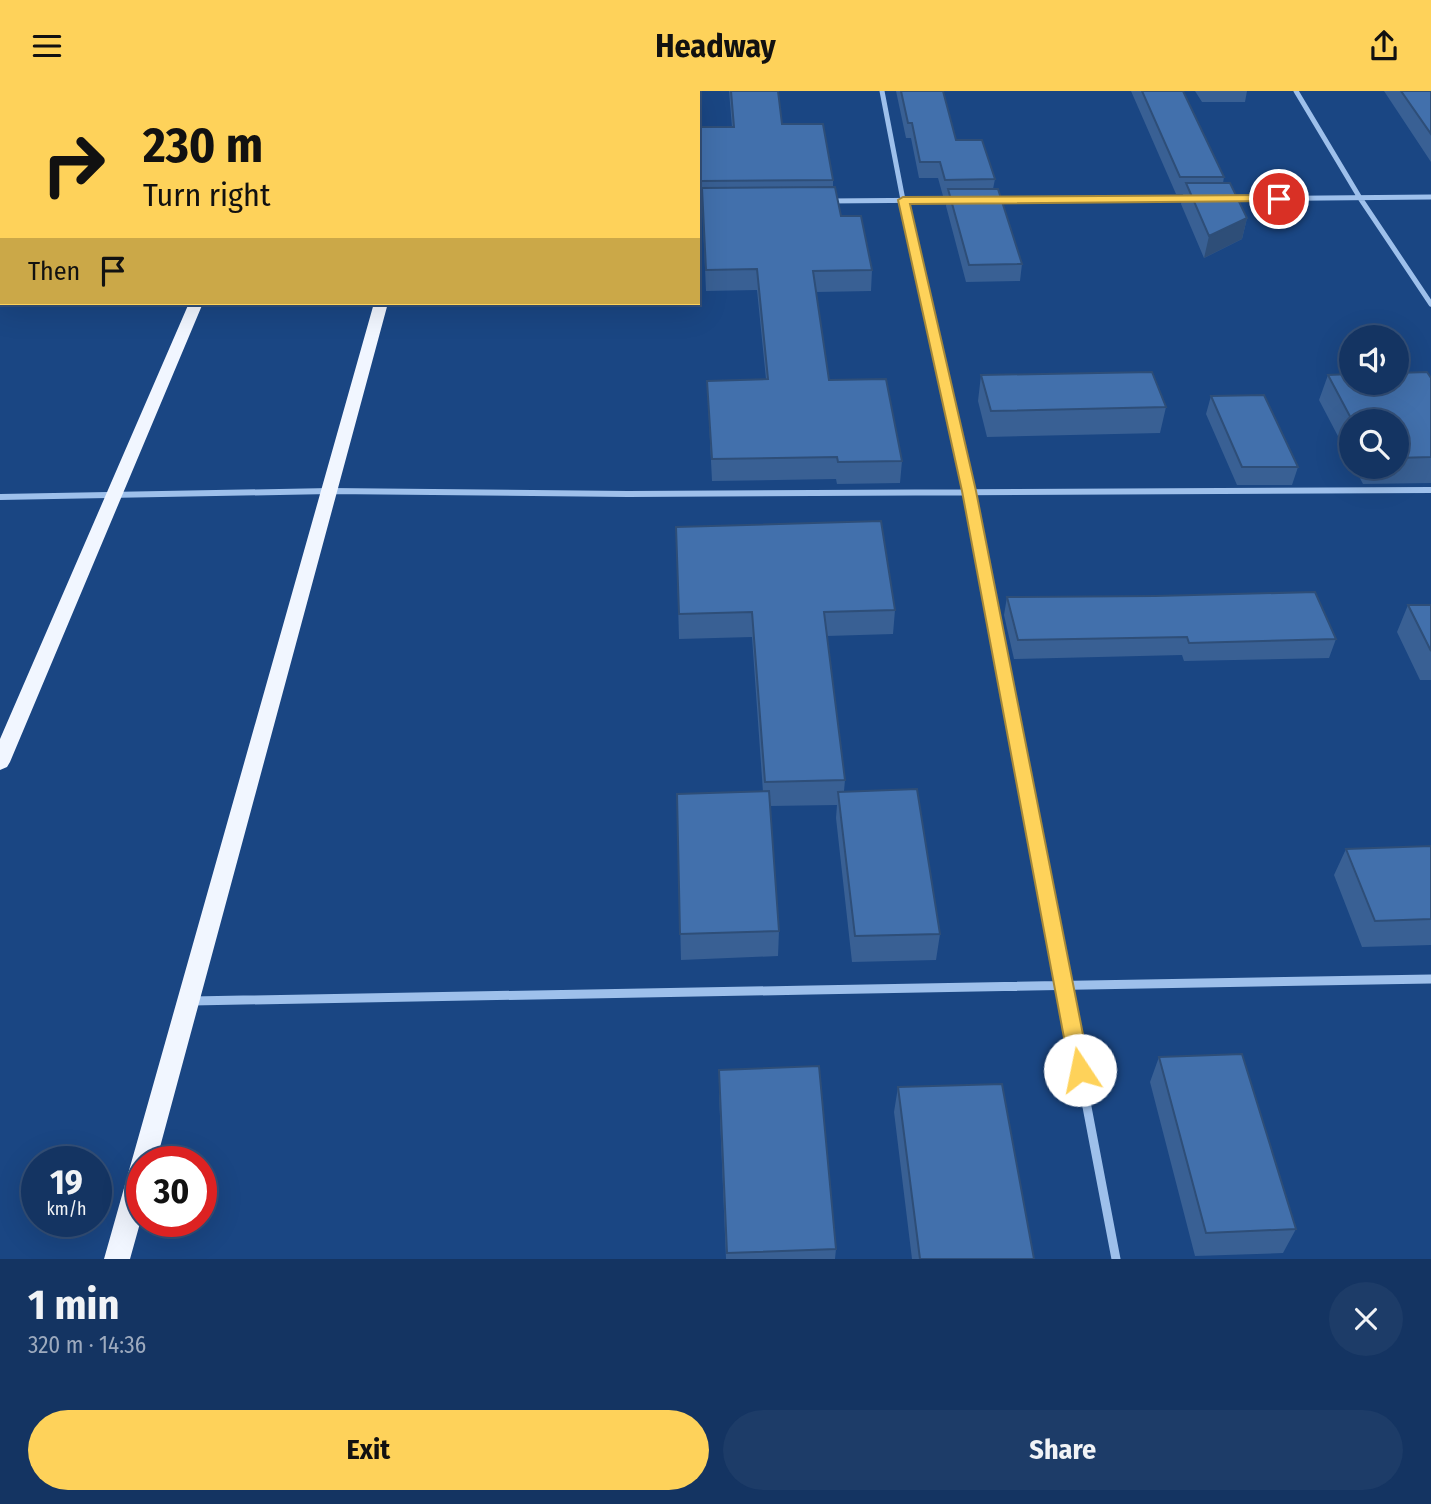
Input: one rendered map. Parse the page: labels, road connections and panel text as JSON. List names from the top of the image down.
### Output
{
  "page": {
    "header": "Headway",
    "turn": ["230 m", "Turn right"],
    "then": "Then",
    "speed": "19 km/h",
    "limit": "30",
    "heading": ["1 min", "320 m · 14:36"],
    "buttons": ["Exit", "Share"]
  }
}
